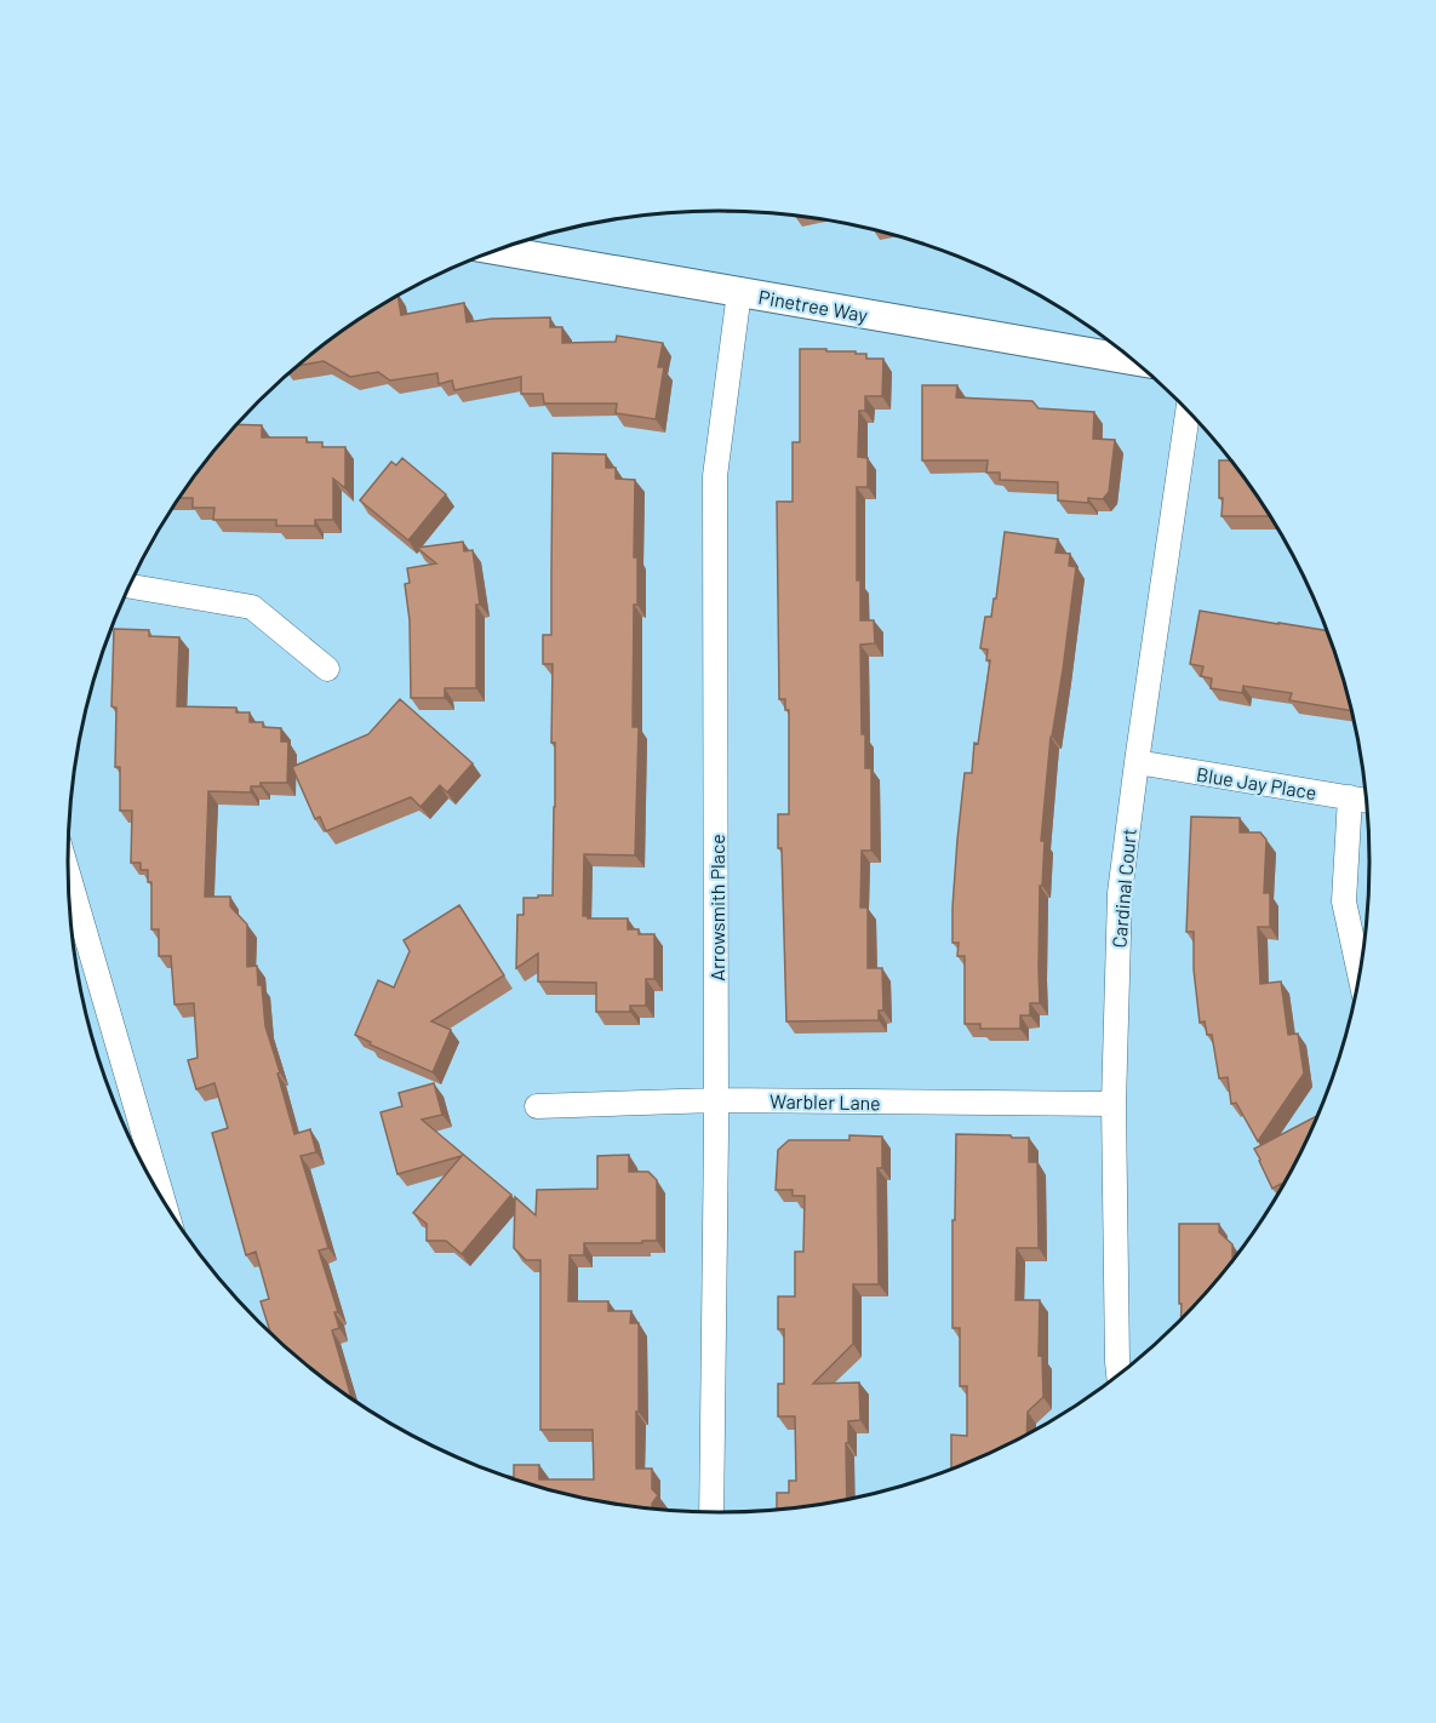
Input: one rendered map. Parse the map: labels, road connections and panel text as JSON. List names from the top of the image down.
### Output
{
  "streets": {
    "street": [
      "Pinetree Way",
      "Blue Jay Place",
      "Cardinal Court",
      "Arrowsmith Place",
      "Warbler Lane"
    ]
  },
  "crossings": [
    ["Pinetree Way", "Arrowsmith Place"],
    ["Blue Jay Place", "Cardinal Court"],
    ["Cardinal Court", "Warbler Lane"],
    ["Arrowsmith Place", "Warbler Lane"]
  ]
}
